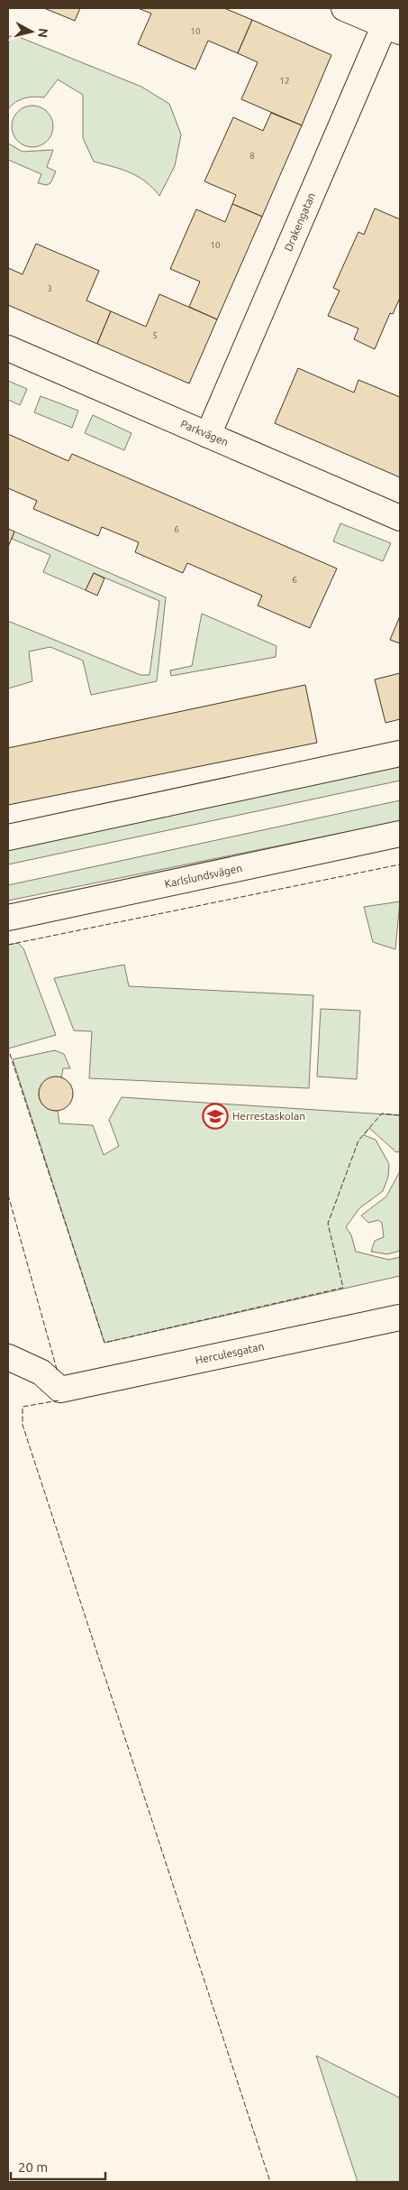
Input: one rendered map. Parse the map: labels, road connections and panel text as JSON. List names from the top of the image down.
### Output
{
  "streets": {
    "street": [
      "Drakengatan",
      "Parkvägen",
      "Karlslundsvägen",
      "Herculesgatan"
    ]
  },
  "crossings": [
    ["Drakengatan", "Parkvägen"]
  ],
  "places": {
    "school or university": ["Herrestaskolan"]
  },
  "house_numbers": [
    "10",
    "12",
    "8",
    "10",
    "3",
    "5",
    "6",
    "6"
  ],
  "scale_bar": "20 m",
  "north": "right"
}
